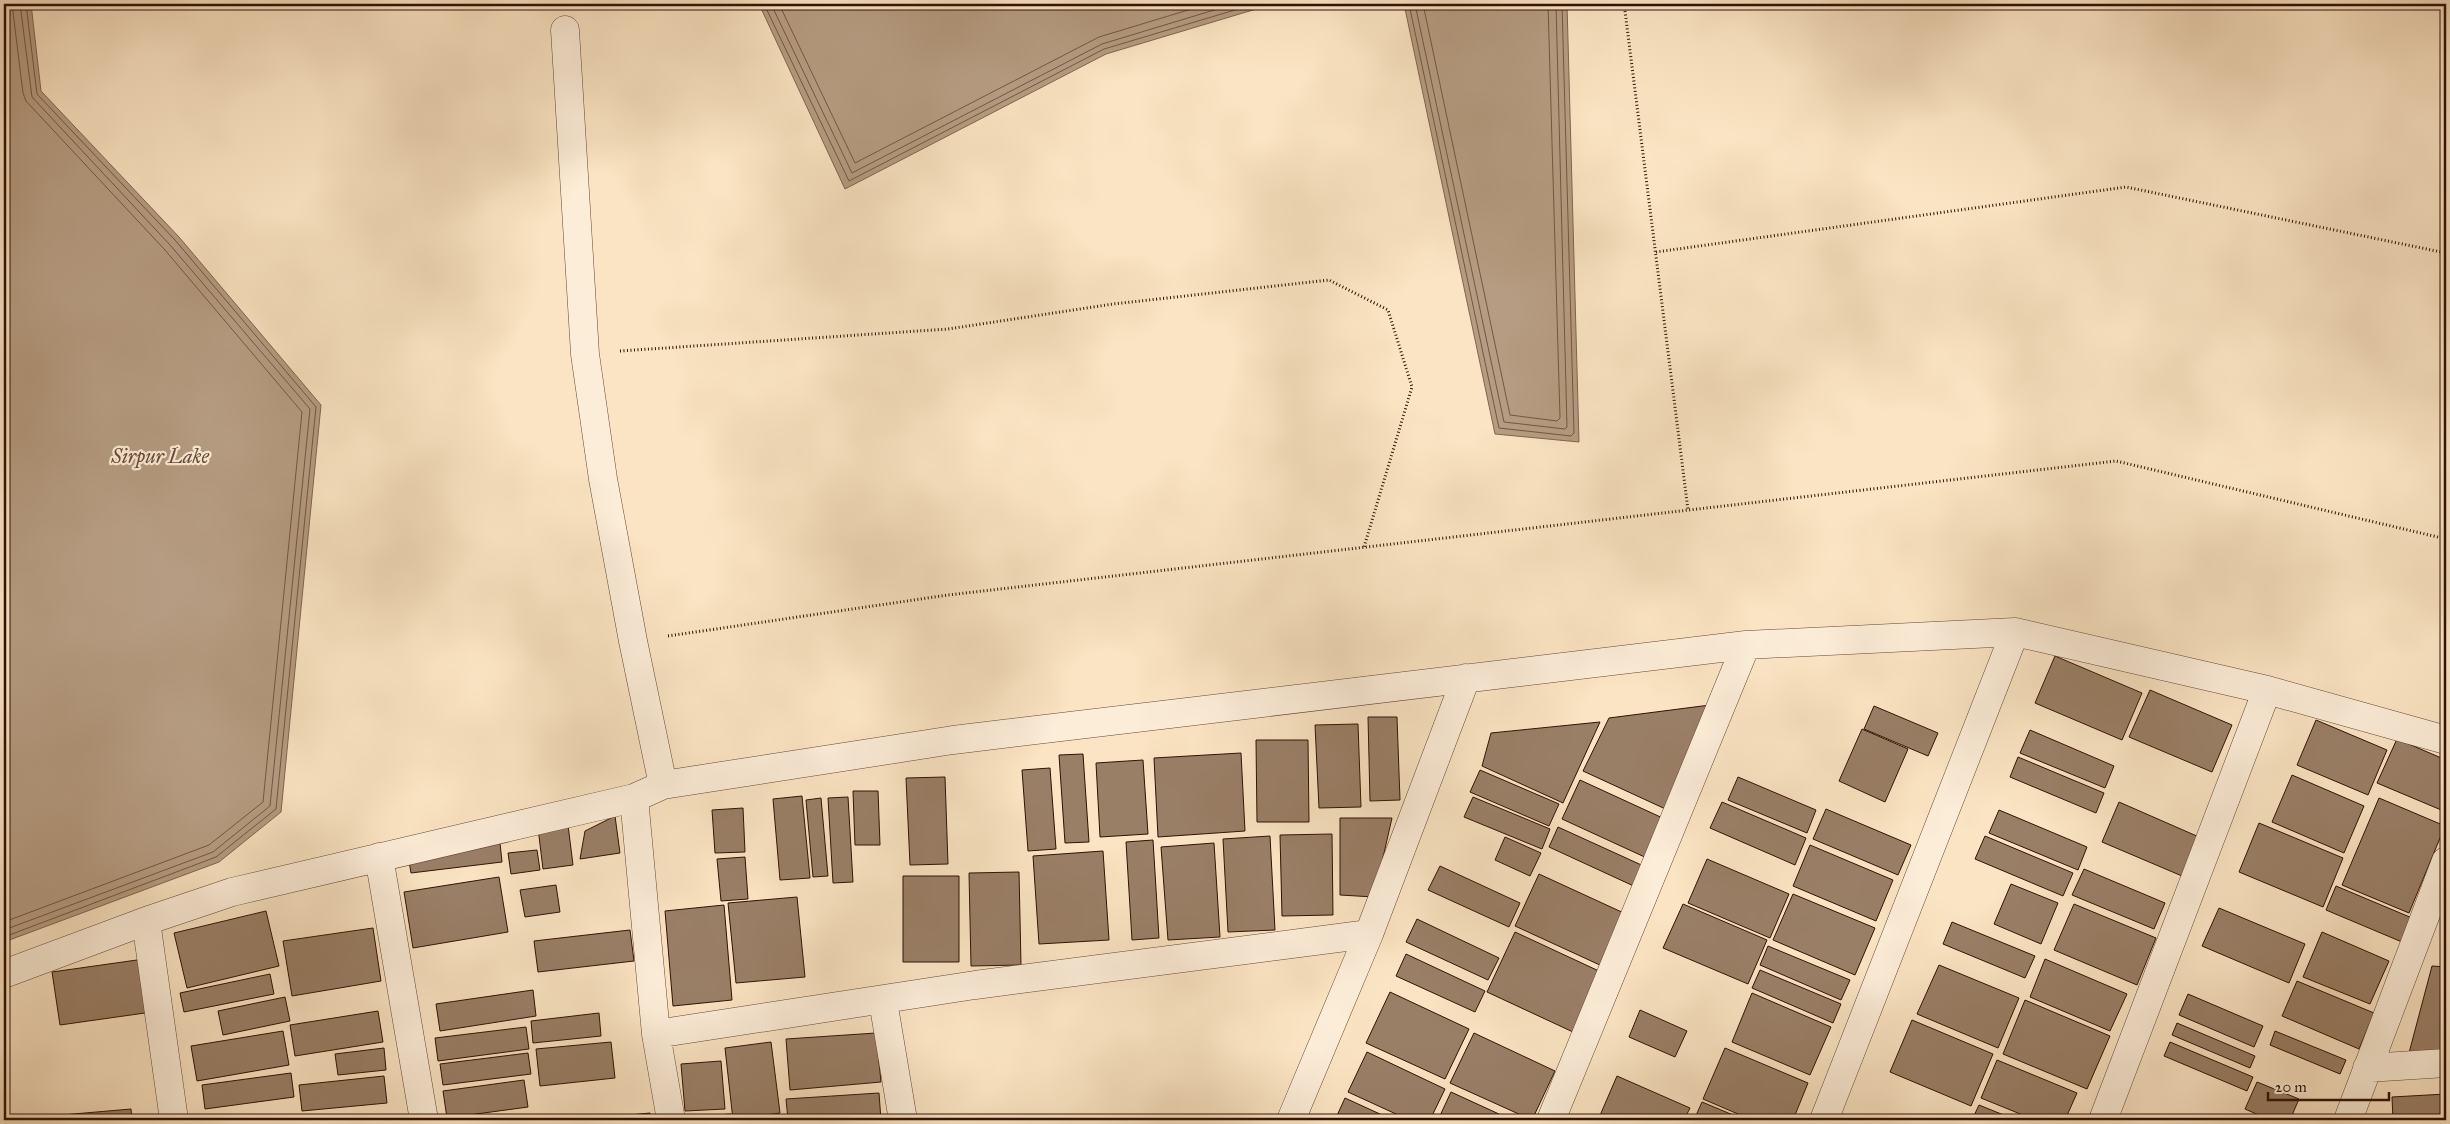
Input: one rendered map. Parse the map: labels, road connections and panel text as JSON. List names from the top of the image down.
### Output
{
  "water": ["Sirpur Lake"],
  "scale_bar": "20 m"
}
